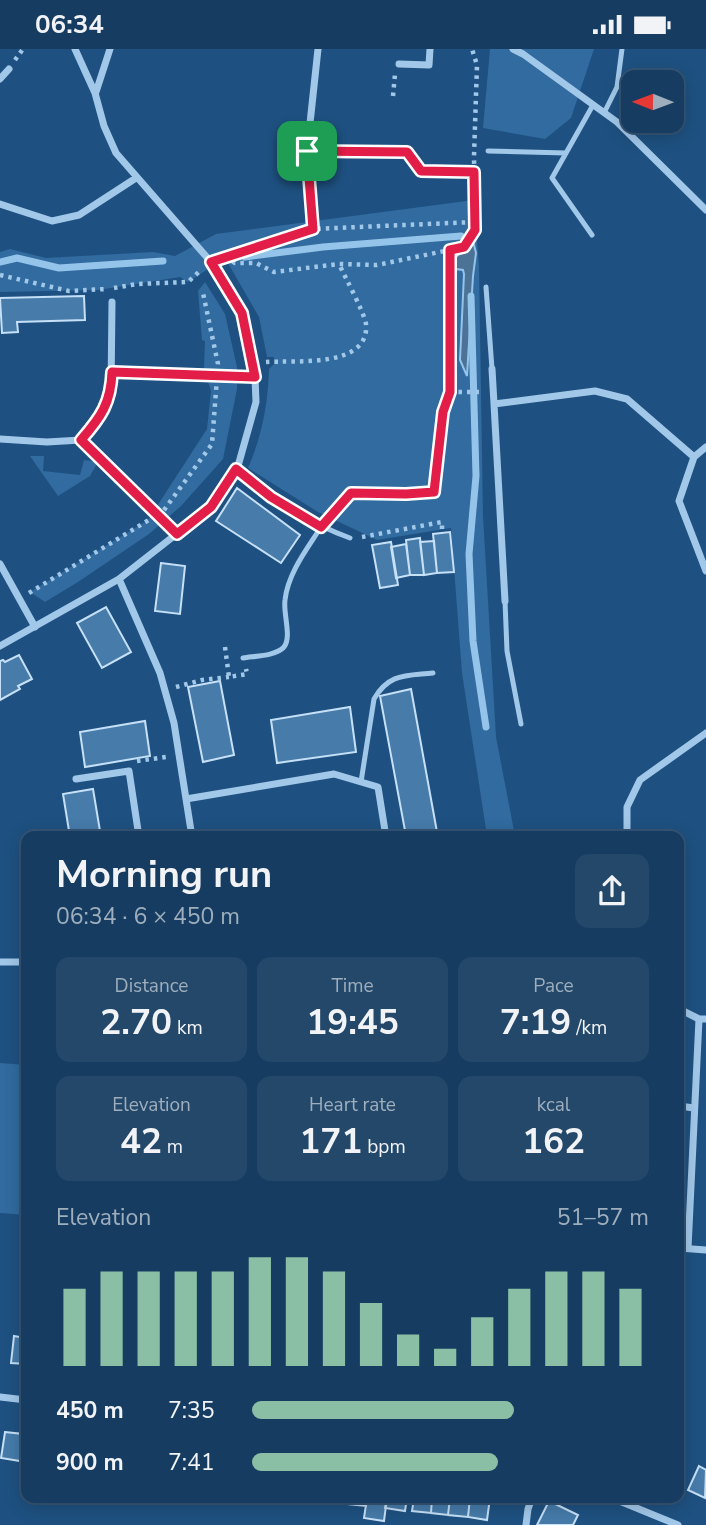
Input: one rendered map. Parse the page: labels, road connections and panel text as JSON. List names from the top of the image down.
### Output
{
  "north": "left",
  "page": {
    "status": "06:34",
    "heading": ["Morning run", "06:34 · 6 × 450 m"],
    "stats": [
      ["Distance", "2.70 km"],
      ["Time", "19:45"],
      ["Pace", "7:19 /km"],
      ["Elevation", "42 m"],
      ["Heart rate", "171 bpm"],
      ["kcal", "162"]
    ],
    "chart": ["Elevation", "51–57 m"],
    "list": [
      {
        "name": "450 m",
        "note": "7:35"
      },
      {
        "name": "900 m",
        "note": "7:41"
      }
    ]
  }
}
